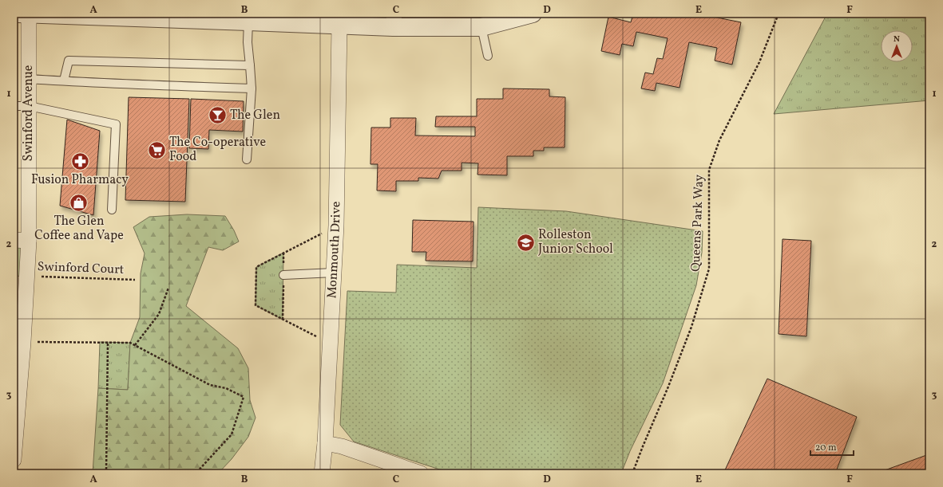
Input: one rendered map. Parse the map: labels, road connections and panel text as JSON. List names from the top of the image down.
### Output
{
  "streets": {
    "street": ["Swinford Avenue", "Monmouth Drive"],
    "path": ["Queens Park Way", "Swinford Court"]
  },
  "crossings": [
    ["Swinford Avenue", "Swinford Court"]
  ],
  "places": {
    "bar": ["The Glen"],
    "supermarket": ["The Co-operative Food"],
    "pharmacy": ["Fusion Pharmacy"],
    "shop": ["The Glen Coffee and Vape"],
    "school or university": ["Rolleston Junior School"]
  },
  "scale_bar": "20 m",
  "north": "top",
  "grid": {
    "columns": [
      "A",
      "B",
      "C",
      "D",
      "E",
      "F"
    ],
    "rows": ["1", "2", "3"]
  }
}
